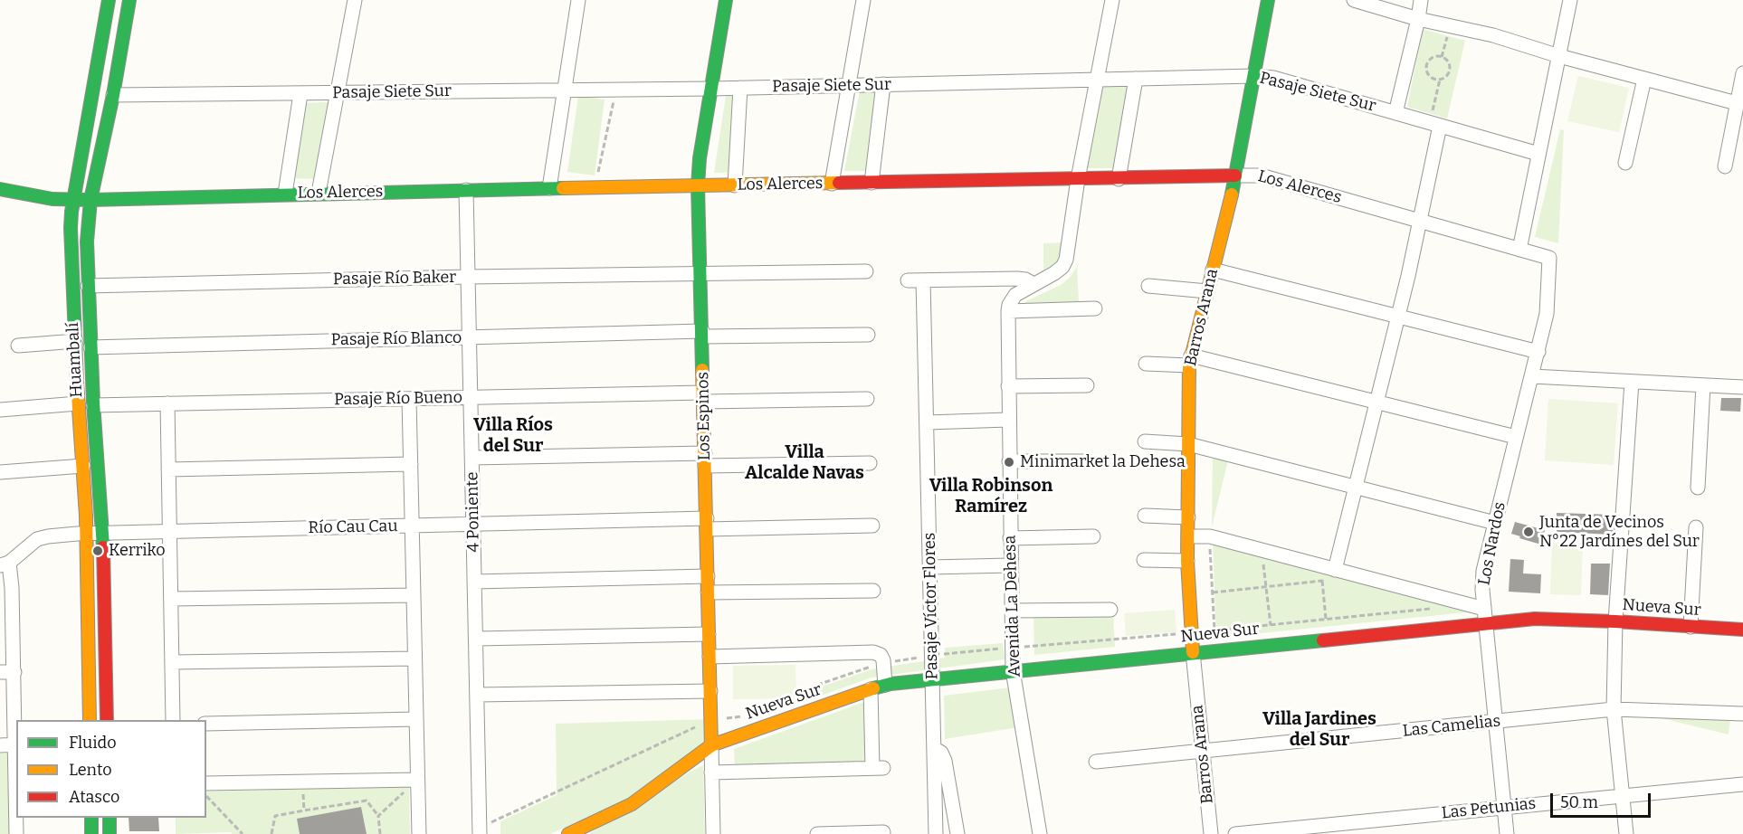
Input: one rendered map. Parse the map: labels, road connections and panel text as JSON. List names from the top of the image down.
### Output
{
  "streets": {
    "street": [
      "Pasaje Siete Sur",
      "Los Alerces",
      "Pasaje Río Baker",
      "Barros Arana",
      "Pasaje Río Blanco",
      "Huambalí",
      "Pasaje Río Bueno",
      "Los Espinos",
      "4 Poniente",
      "Río Cau Cau",
      "Los Nardos",
      "Pasaje Víctor Flores",
      "Avenida La Dehesa",
      "Nueva Sur",
      "Las Camelias",
      "Las Petunias"
    ]
  },
  "crossings": [
    ["Pasaje Siete Sur", "Barros Arana"],
    ["Pasaje Siete Sur", "Huambalí"],
    ["Pasaje Siete Sur", "Los Espinos"],
    ["Los Alerces", "Barros Arana"],
    ["Los Alerces", "Huambalí"],
    ["Los Alerces", "Los Espinos"],
    ["Los Alerces", "4 Poniente"],
    ["Los Alerces", "Los Nardos"],
    ["Pasaje Río Baker", "Huambalí"],
    ["Pasaje Río Baker", "Los Espinos"],
    ["Pasaje Río Baker", "4 Poniente"],
    ["Barros Arana", "Nueva Sur"],
    ["Barros Arana", "Las Camelias"],
    ["Pasaje Río Blanco", "Huambalí"],
    ["Pasaje Río Blanco", "Los Espinos"],
    ["Pasaje Río Blanco", "4 Poniente"],
    ["Huambalí", "Pasaje Río Bueno"],
    ["Huambalí", "Río Cau Cau"],
    ["Pasaje Río Bueno", "Los Espinos"],
    ["Pasaje Río Bueno", "4 Poniente"],
    ["Los Espinos", "Río Cau Cau"],
    ["Los Espinos", "Nueva Sur"],
    ["4 Poniente", "Río Cau Cau"],
    ["Los Nardos", "Nueva Sur"],
    ["Los Nardos", "Las Camelias"],
    ["Los Nardos", "Las Petunias"],
    ["Pasaje Víctor Flores", "Nueva Sur"],
    ["Avenida La Dehesa", "Nueva Sur"]
  ],
  "districts": [
    "Villa Ríos del Sur",
    "Villa Alcalde Navas",
    "Villa Robinson Ramírez",
    "Villa Jardines del Sur"
  ],
  "places": ["Minimarket la Dehesa", "Junta de Vecinos N°22 Jardínes del Sur", "Kerriko"],
  "legend": ["Fluido", "Lento", "Atasco"],
  "scale_bar": "50 m"
}
